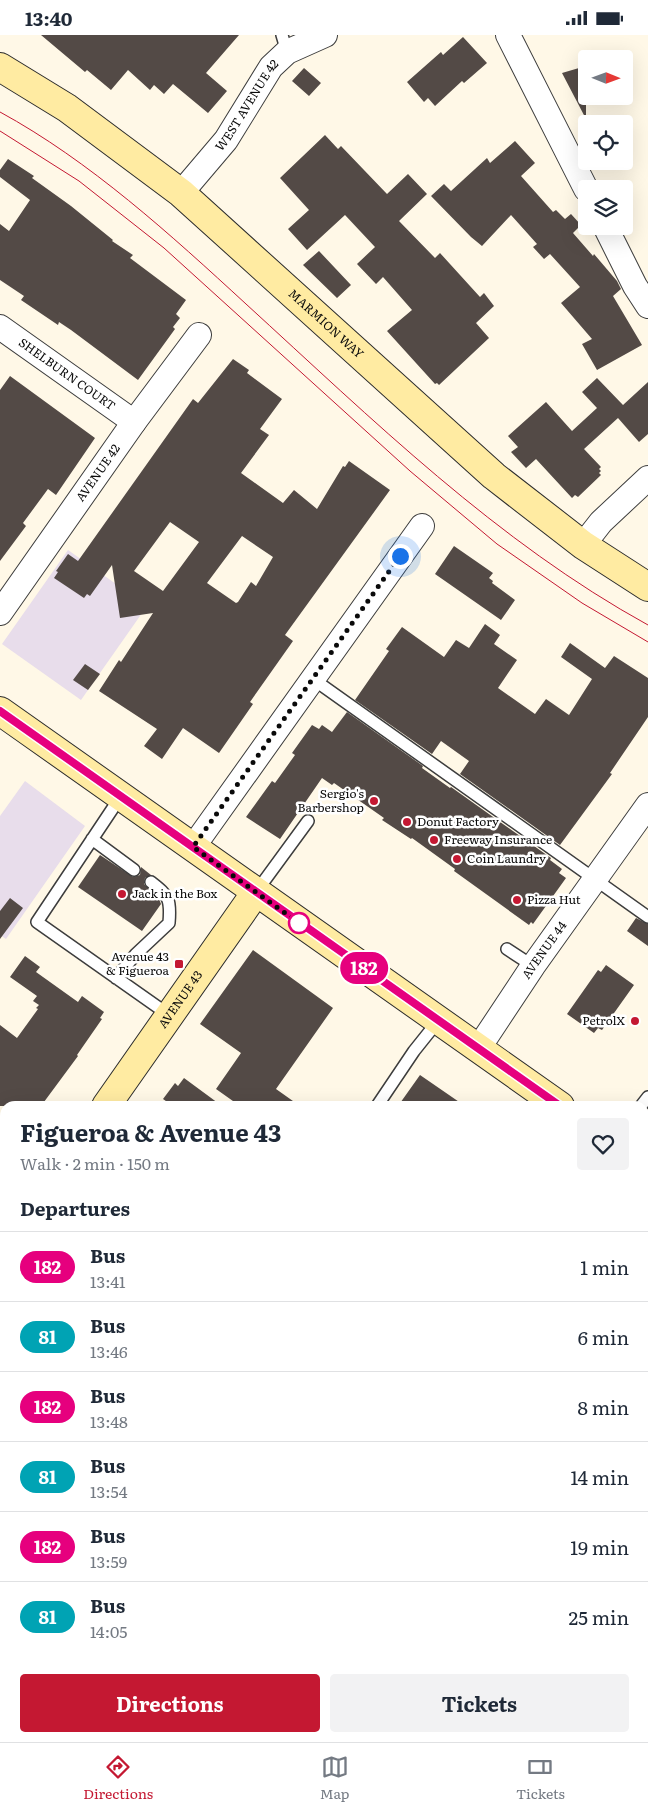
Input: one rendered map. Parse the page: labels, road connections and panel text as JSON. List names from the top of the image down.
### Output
{
  "streets": {
    "street": [
      "WEST AVENUE 42",
      "MARMION WAY",
      "SHELBURN COURT",
      "AVENUE 42",
      "AVENUE 44",
      "AVENUE 43"
    ]
  },
  "crossings": [
    ["WEST AVENUE 42", "MARMION WAY"],
    ["SHELBURN COURT", "AVENUE 42"]
  ],
  "places": {
    "other": [
      "Sergio's Barbershop",
      "Donut Factory",
      "Freeway Insurance",
      "Coin Laundry",
      "Jack in the Box",
      "Pizza Hut",
      "PetrolX"
    ],
    "transit": ["Avenue 43 & Figueroa"]
  },
  "lines": ["bus line 182"],
  "north": "right",
  "page": {
    "status": "13:40",
    "on_map": "182",
    "heading": [
      ["Figueroa & Avenue 43", "Walk · 2 min · 150 m"],
      "Departures"
    ],
    "list": [
      {
        "mark": "182",
        "name": "Bus",
        "note": "13:41",
        "value": "1 min"
      },
      {
        "mark": "81",
        "name": "Bus",
        "note": "13:46",
        "value": "6 min"
      },
      {
        "mark": "182",
        "name": "Bus",
        "note": "13:48",
        "value": "8 min"
      },
      {
        "mark": "81",
        "name": "Bus",
        "note": "13:54",
        "value": "14 min"
      },
      {
        "mark": "182",
        "name": "Bus",
        "note": "13:59",
        "value": "19 min"
      },
      {
        "mark": "81",
        "name": "Bus",
        "note": "14:05",
        "value": "25 min"
      }
    ],
    "buttons": ["Directions", "Tickets"],
    "tabs": ["Directions", "Map", "Tickets"]
  }
}
